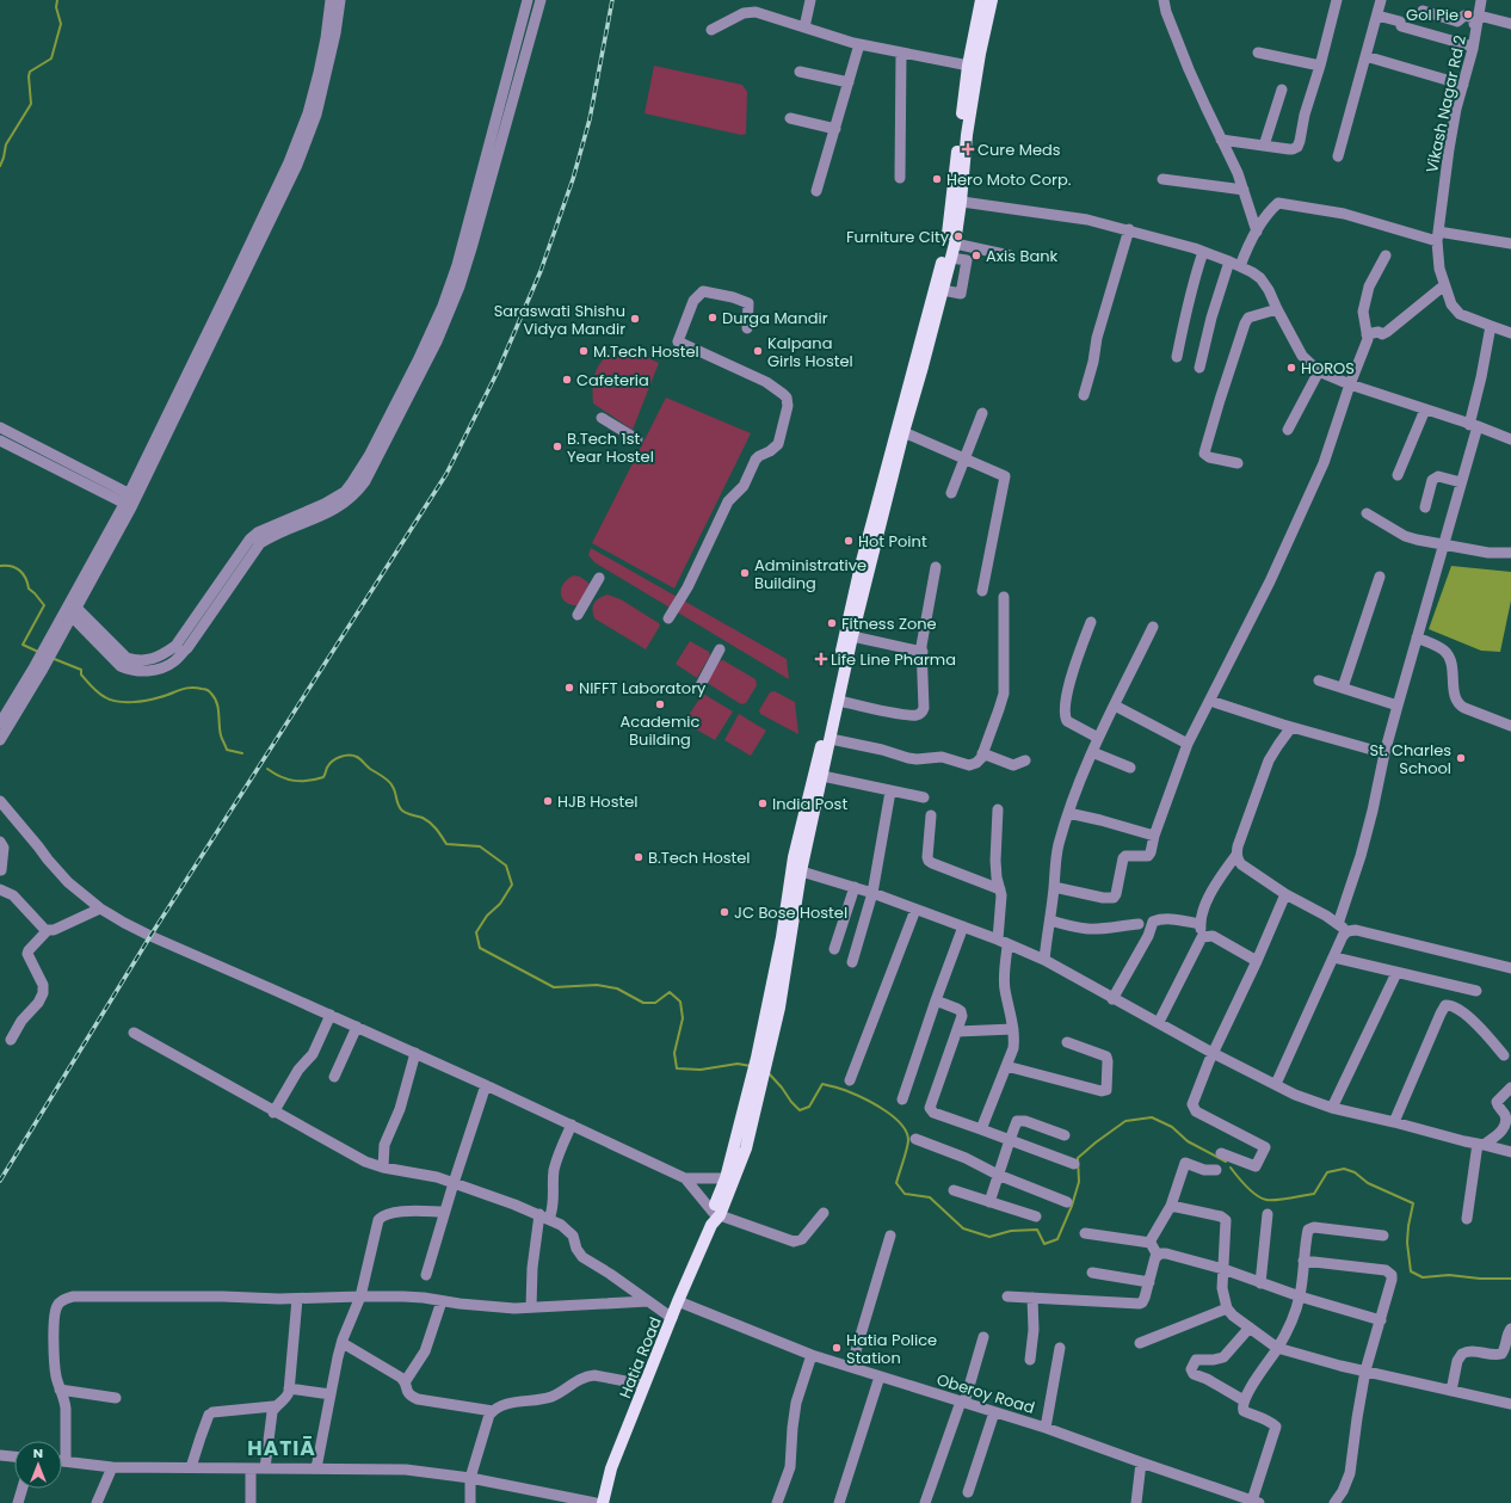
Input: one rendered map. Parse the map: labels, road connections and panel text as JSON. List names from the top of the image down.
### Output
{
  "streets": {
    "main road": ["Hatia Road"],
    "street": ["Vikash Nagar Rd 2", "Oberoy Road"]
  },
  "crossings": [
    ["Hatia Road", "Oberoy Road"]
  ],
  "districts": ["HATIĀ"],
  "places": {
    "other": [
      "Gol Pie",
      "Hero Moto Corp.",
      "Furniture City",
      "Axis Bank",
      "Durga Mandir",
      "Saraswati Shishu Vidya Mandir",
      "M.Tech Hostel",
      "Kalpana Girls Hostel",
      "HOROS",
      "Cafeteria",
      "B.Tech 1st Year Hostel",
      "Hot Point",
      "Administrative Building",
      "Fitness Zone",
      "NIFFT Laboratory",
      "Academic Building",
      "St. Charles School",
      "HJB Hostel",
      "India Post",
      "B.Tech Hostel",
      "JC Bose Hostel",
      "Hatia Police Station"
    ],
    "health": ["Cure Meds", "Life Line Pharma"]
  },
  "north": "top"
}
